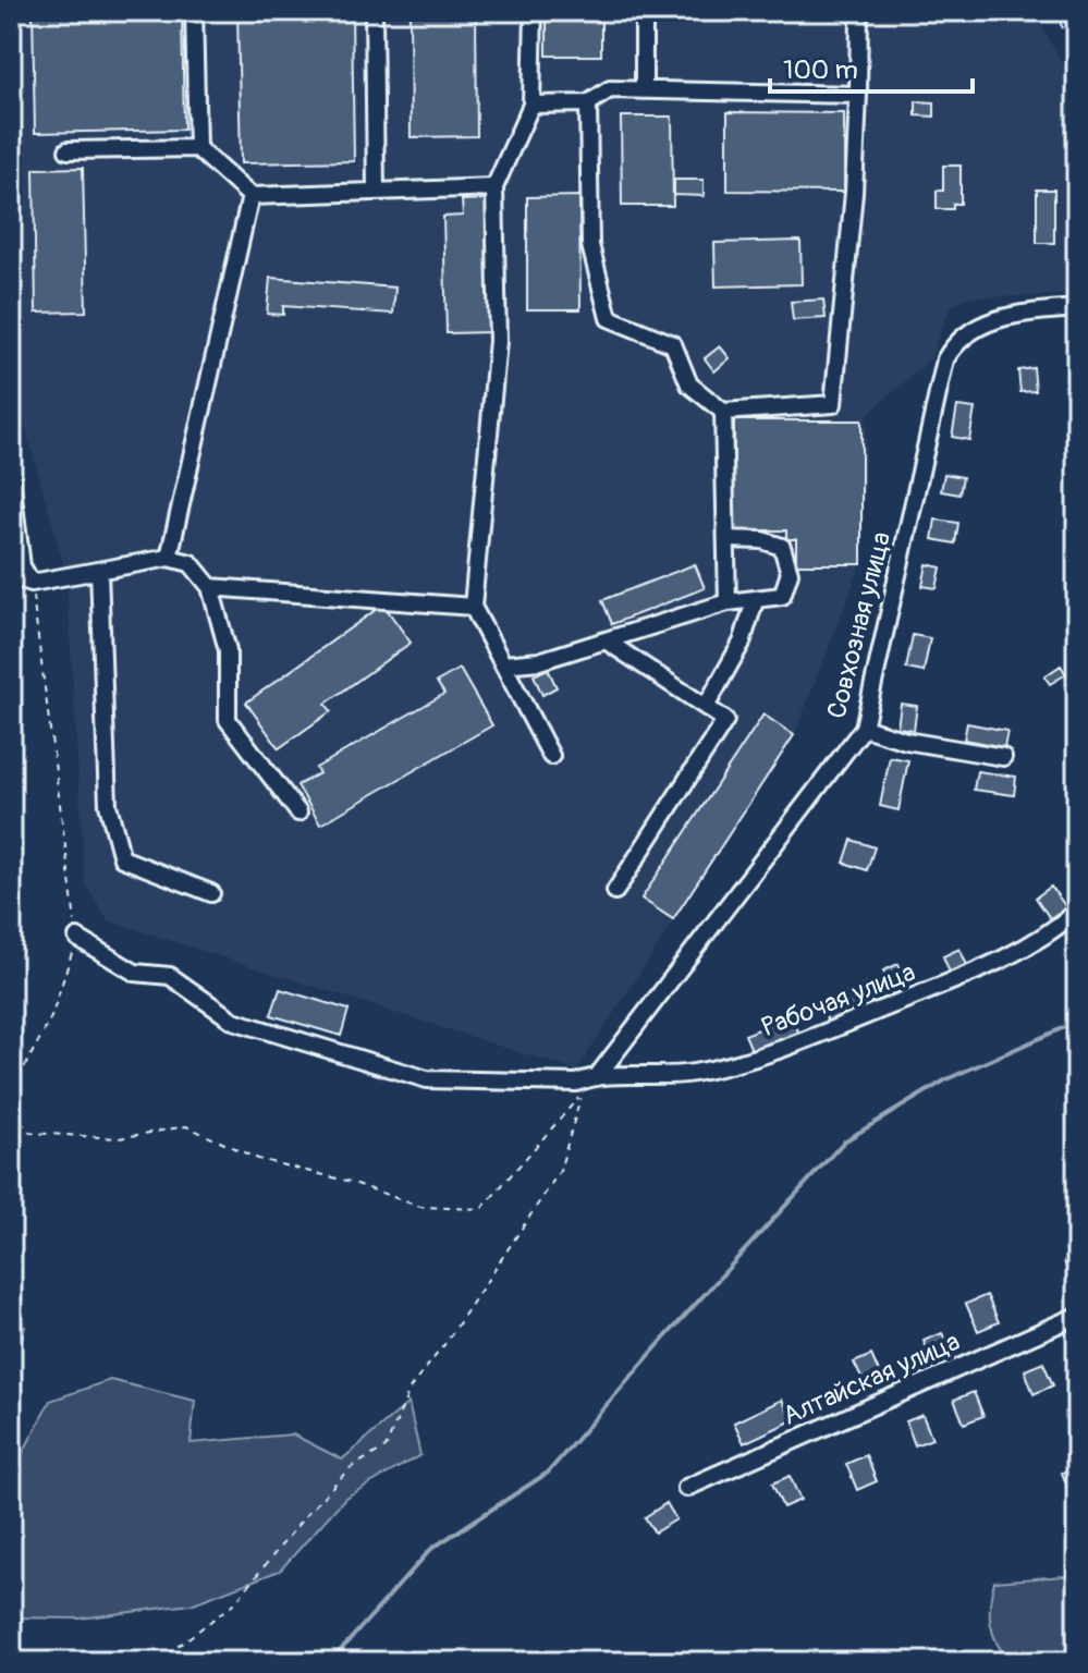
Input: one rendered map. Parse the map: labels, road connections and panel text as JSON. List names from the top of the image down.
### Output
{
  "streets": {
    "street": ["Совхозная улица", "Рабочая улица", "Алтайская улица"]
  },
  "crossings": [
    ["Совхозная улица", "Рабочая улица"]
  ],
  "scale_bar": "100 m"
}
